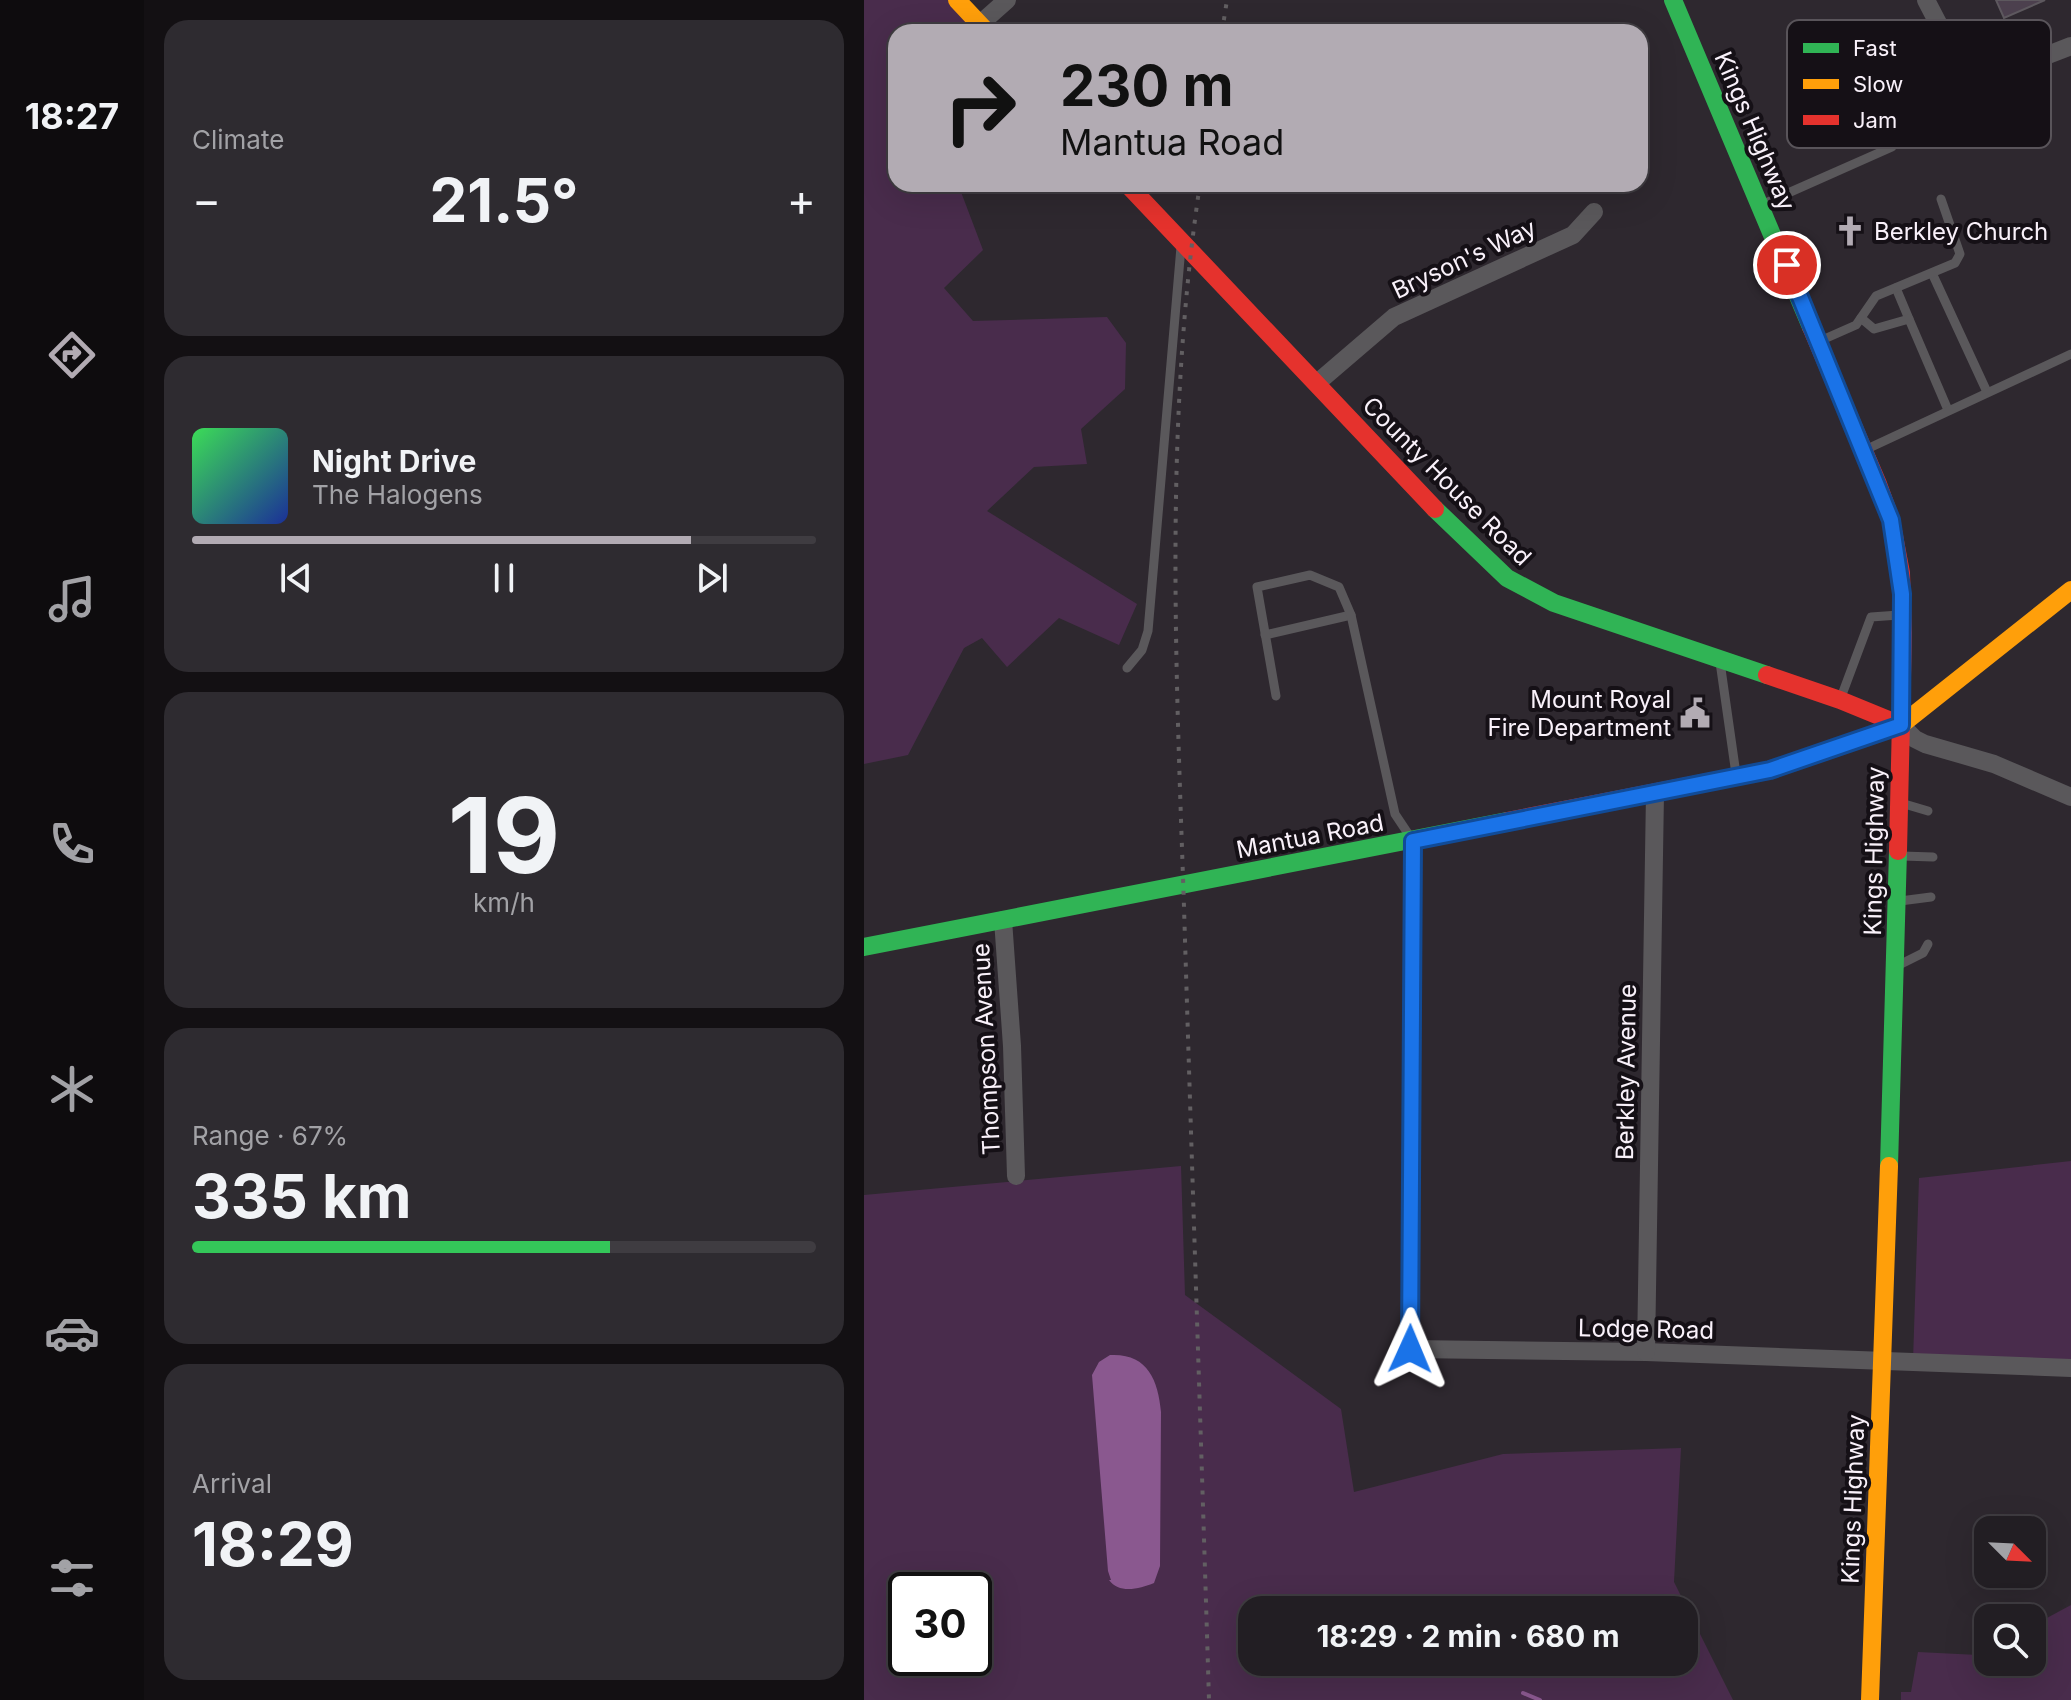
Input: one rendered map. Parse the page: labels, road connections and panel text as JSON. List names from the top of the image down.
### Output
{
  "streets": {
    "main road": ["Kings Highway", "County House Road", "Mantua Road"],
    "street": [
      "Bryson's Way",
      "Thompson Avenue",
      "Berkley Avenue",
      "Lodge Road"
    ]
  },
  "crossings": [
    ["Kings Highway", "County House Road"],
    ["Kings Highway", "Mantua Road"],
    ["Kings Highway", "Lodge Road"],
    ["Bryson's Way", "County House Road"],
    ["County House Road", "Mantua Road"],
    ["Mantua Road", "Thompson Avenue"],
    ["Mantua Road", "Berkley Avenue"],
    ["Mantua Road", "Lodge Road"],
    ["Berkley Avenue", "Lodge Road"]
  ],
  "places": {
    "church": ["Berkley Church"],
    "public building": ["Mount Royal Fire Department"]
  },
  "legend": ["Fast", "Slow", "Jam"],
  "north": "bottom right",
  "page": {
    "tabs": "18:27",
    "tile": [
      "Climate",
      ["19", "km/h"],
      ["Range · 67%", "335 km"],
      ["Arrival", "18:29"]
    ],
    "turn": ["230 m", "Mantua Road"],
    "heat": ["−", "21.5°", "+"],
    "song": ["Night Drive", "The Halogens"],
    "limit": "30",
    "trip": "18:29 · 2 min · 680 m"
  }
}
